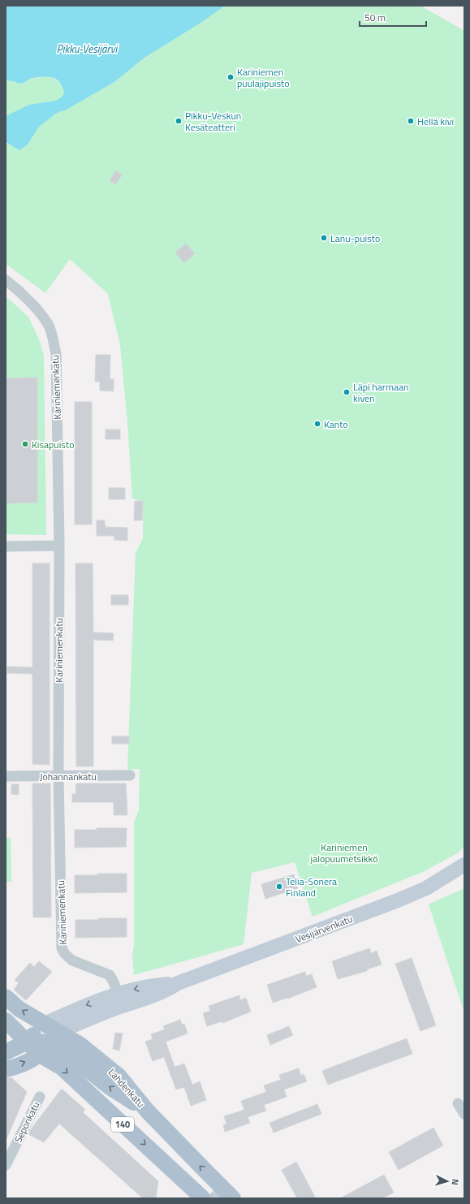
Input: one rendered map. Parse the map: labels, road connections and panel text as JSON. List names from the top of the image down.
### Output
{
  "streets": {
    "main road": ["Vesijärvenkatu", "Lahdenkatu", "140"],
    "street": ["Kariniemenkatu", "Johannankatu", "Seponkatu"]
  },
  "crossings": [
    ["Kariniemenkatu", "Johannankatu"],
    ["Kariniemenkatu", "Vesijärvenkatu"],
    ["Vesijärvenkatu", "Lahdenkatu"],
    ["Vesijärvenkatu", "140"]
  ],
  "water": ["Pikku-Vesijärvi"],
  "parks": ["Kariniemen jalopuumetsikkö"],
  "places": [
    "Kariniemen puulajipuisto",
    "Pikku-Veskun Kesäteatteri",
    "Hellä kivi",
    "Lanu-puisto",
    "Läpi harmaan kiven",
    "Kanto",
    "Kisapuisto",
    "Telia-Sonera Finland"
  ],
  "scale_bar": "50 m",
  "north": "right"
}
